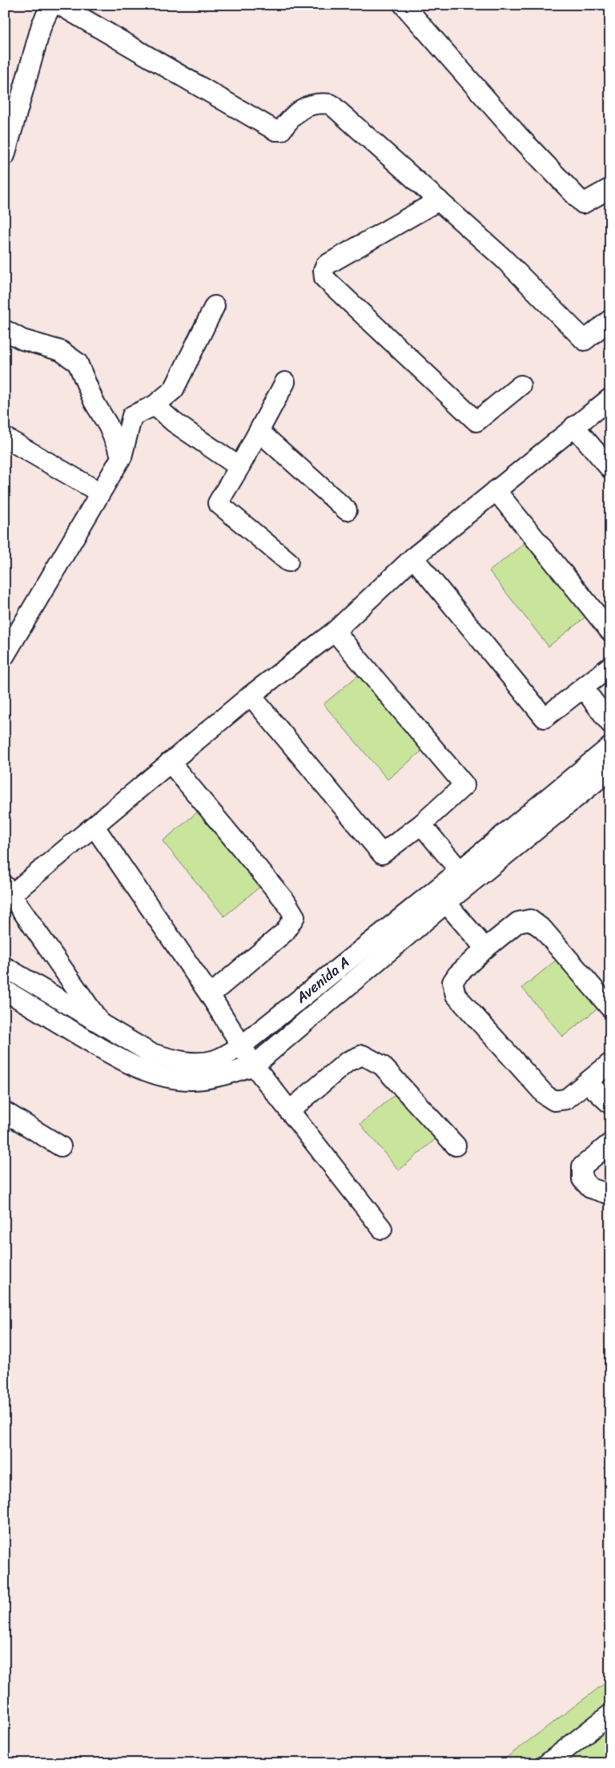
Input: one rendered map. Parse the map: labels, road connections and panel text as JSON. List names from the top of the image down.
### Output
{
  "streets": {
    "street": ["Avenida A"]
  }
}
